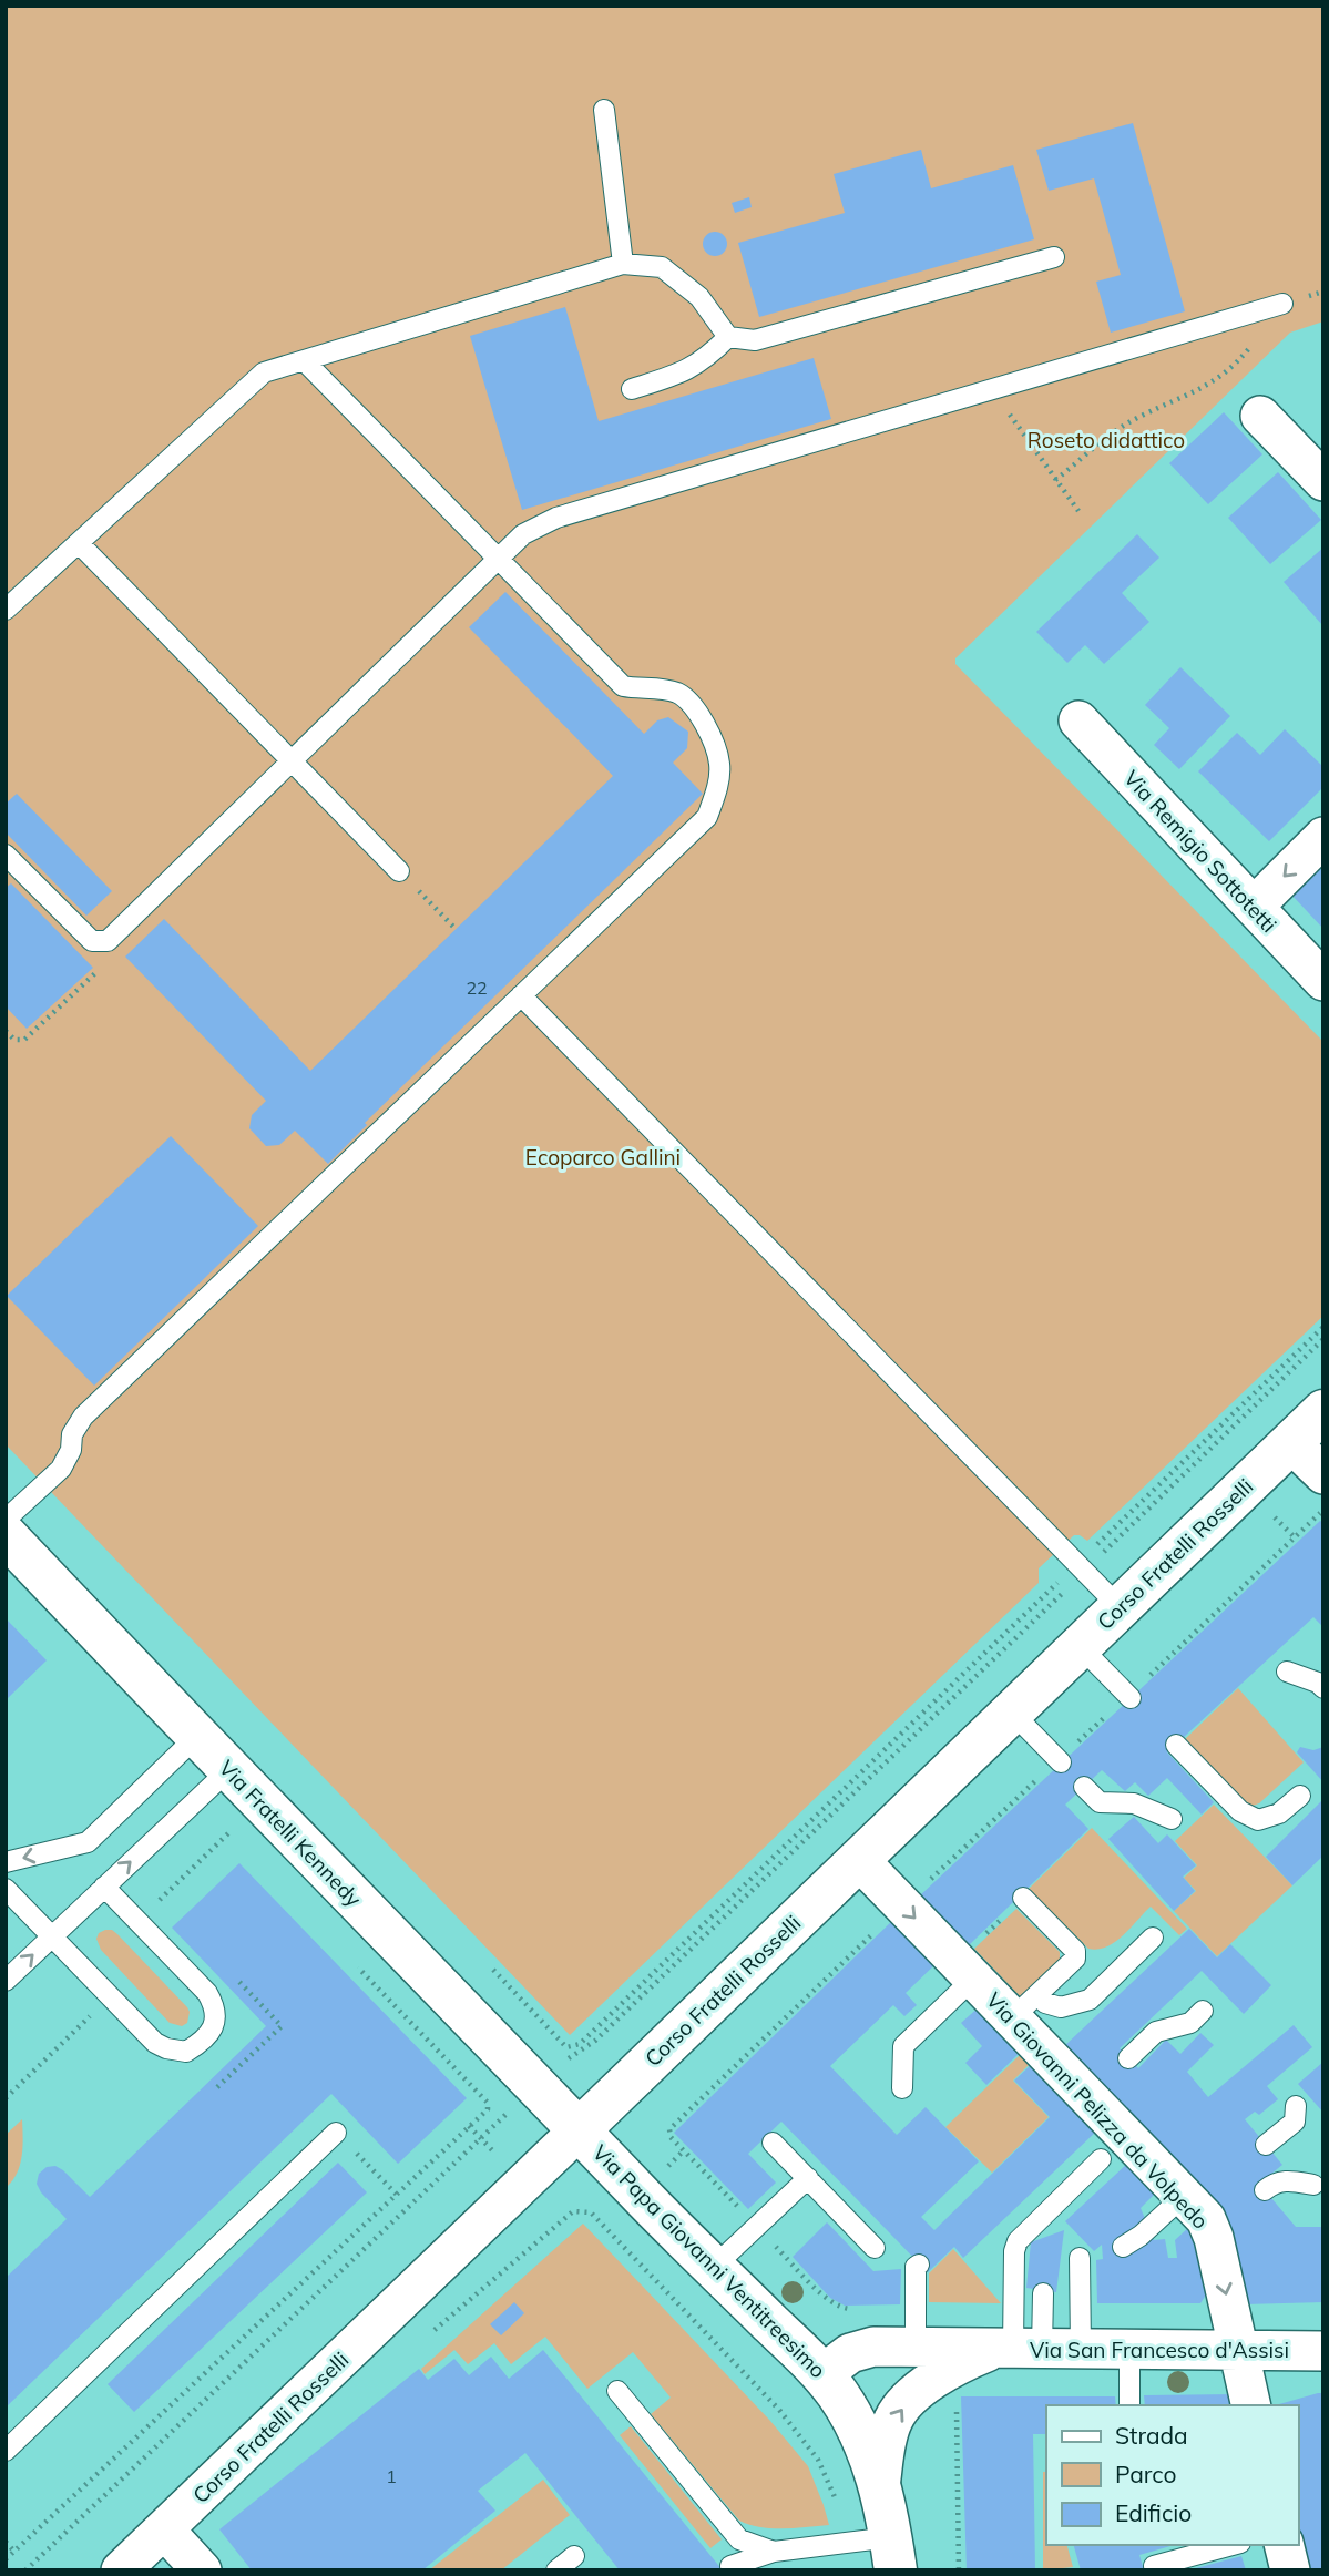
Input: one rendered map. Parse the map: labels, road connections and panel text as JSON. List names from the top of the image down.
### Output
{
  "streets": {
    "main road": ["Corso Fratelli Rosselli", "Via Fratelli Kennedy", "Via Papa Giovanni Ventitreesimo"],
    "street": ["Via Remigio Sottotetti", "Via Giovanni Pelizza da Volpedo", "Via San Francesco d'Assisi"]
  },
  "crossings": [
    ["Corso Fratelli Rosselli", "Via Fratelli Kennedy"],
    ["Corso Fratelli Rosselli", "Via Giovanni Pelizza da Volpedo"],
    ["Corso Fratelli Rosselli", "Via Papa Giovanni Ventitreesimo"],
    ["Via Fratelli Kennedy", "Via Papa Giovanni Ventitreesimo"],
    ["Via Giovanni Pelizza da Volpedo", "Via San Francesco d'Assisi"],
    ["Via Papa Giovanni Ventitreesimo", "Via San Francesco d'Assisi"]
  ],
  "one_way": ["Via Giovanni Pelizza da Volpedo"],
  "parks": ["Roseto didattico", "Ecoparco Gallini"],
  "house_numbers": ["22", "1"],
  "legend": ["Strada", "Parco", "Edificio"]
}
